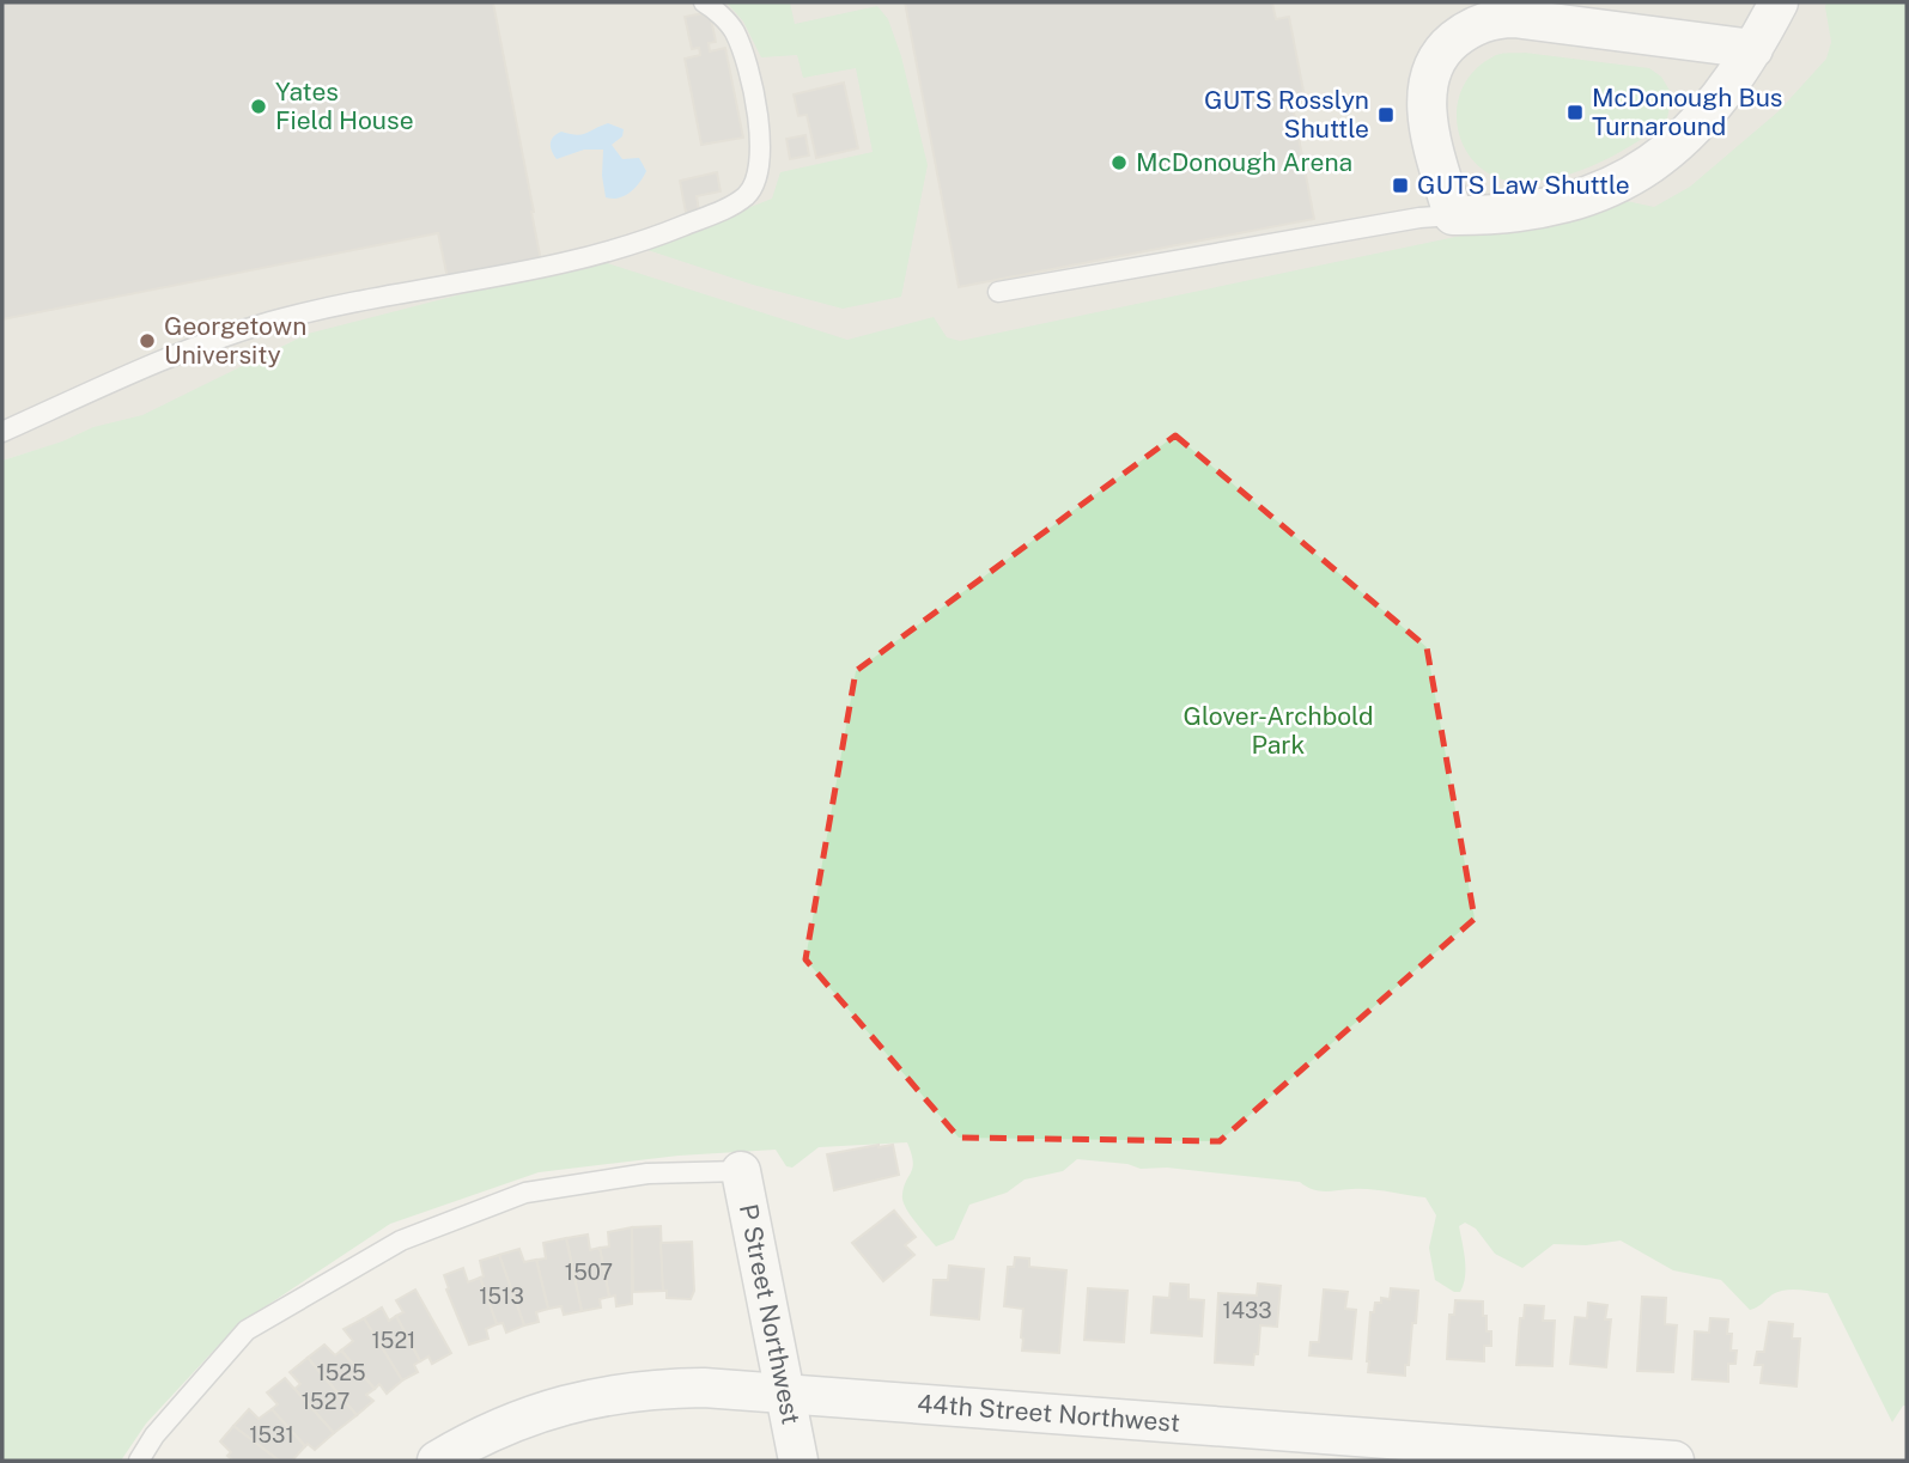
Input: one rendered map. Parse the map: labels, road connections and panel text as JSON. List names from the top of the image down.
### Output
{
  "streets": {
    "street": ["P Street Northwest", "44th Street Northwest"]
  },
  "crossings": [
    ["P Street Northwest", "44th Street Northwest"]
  ],
  "parks": ["Glover-Archbold Park"],
  "places": {
    "other": ["Yates Field House", "McDonough Arena", "Georgetown University"],
    "transit": ["McDonough Bus Turnaround", "GUTS Rosslyn Shuttle", "GUTS Law Shuttle"]
  },
  "house_numbers": [
    "1507",
    "1513",
    "1433",
    "1521",
    "1525",
    "1527",
    "1531"
  ]
}
